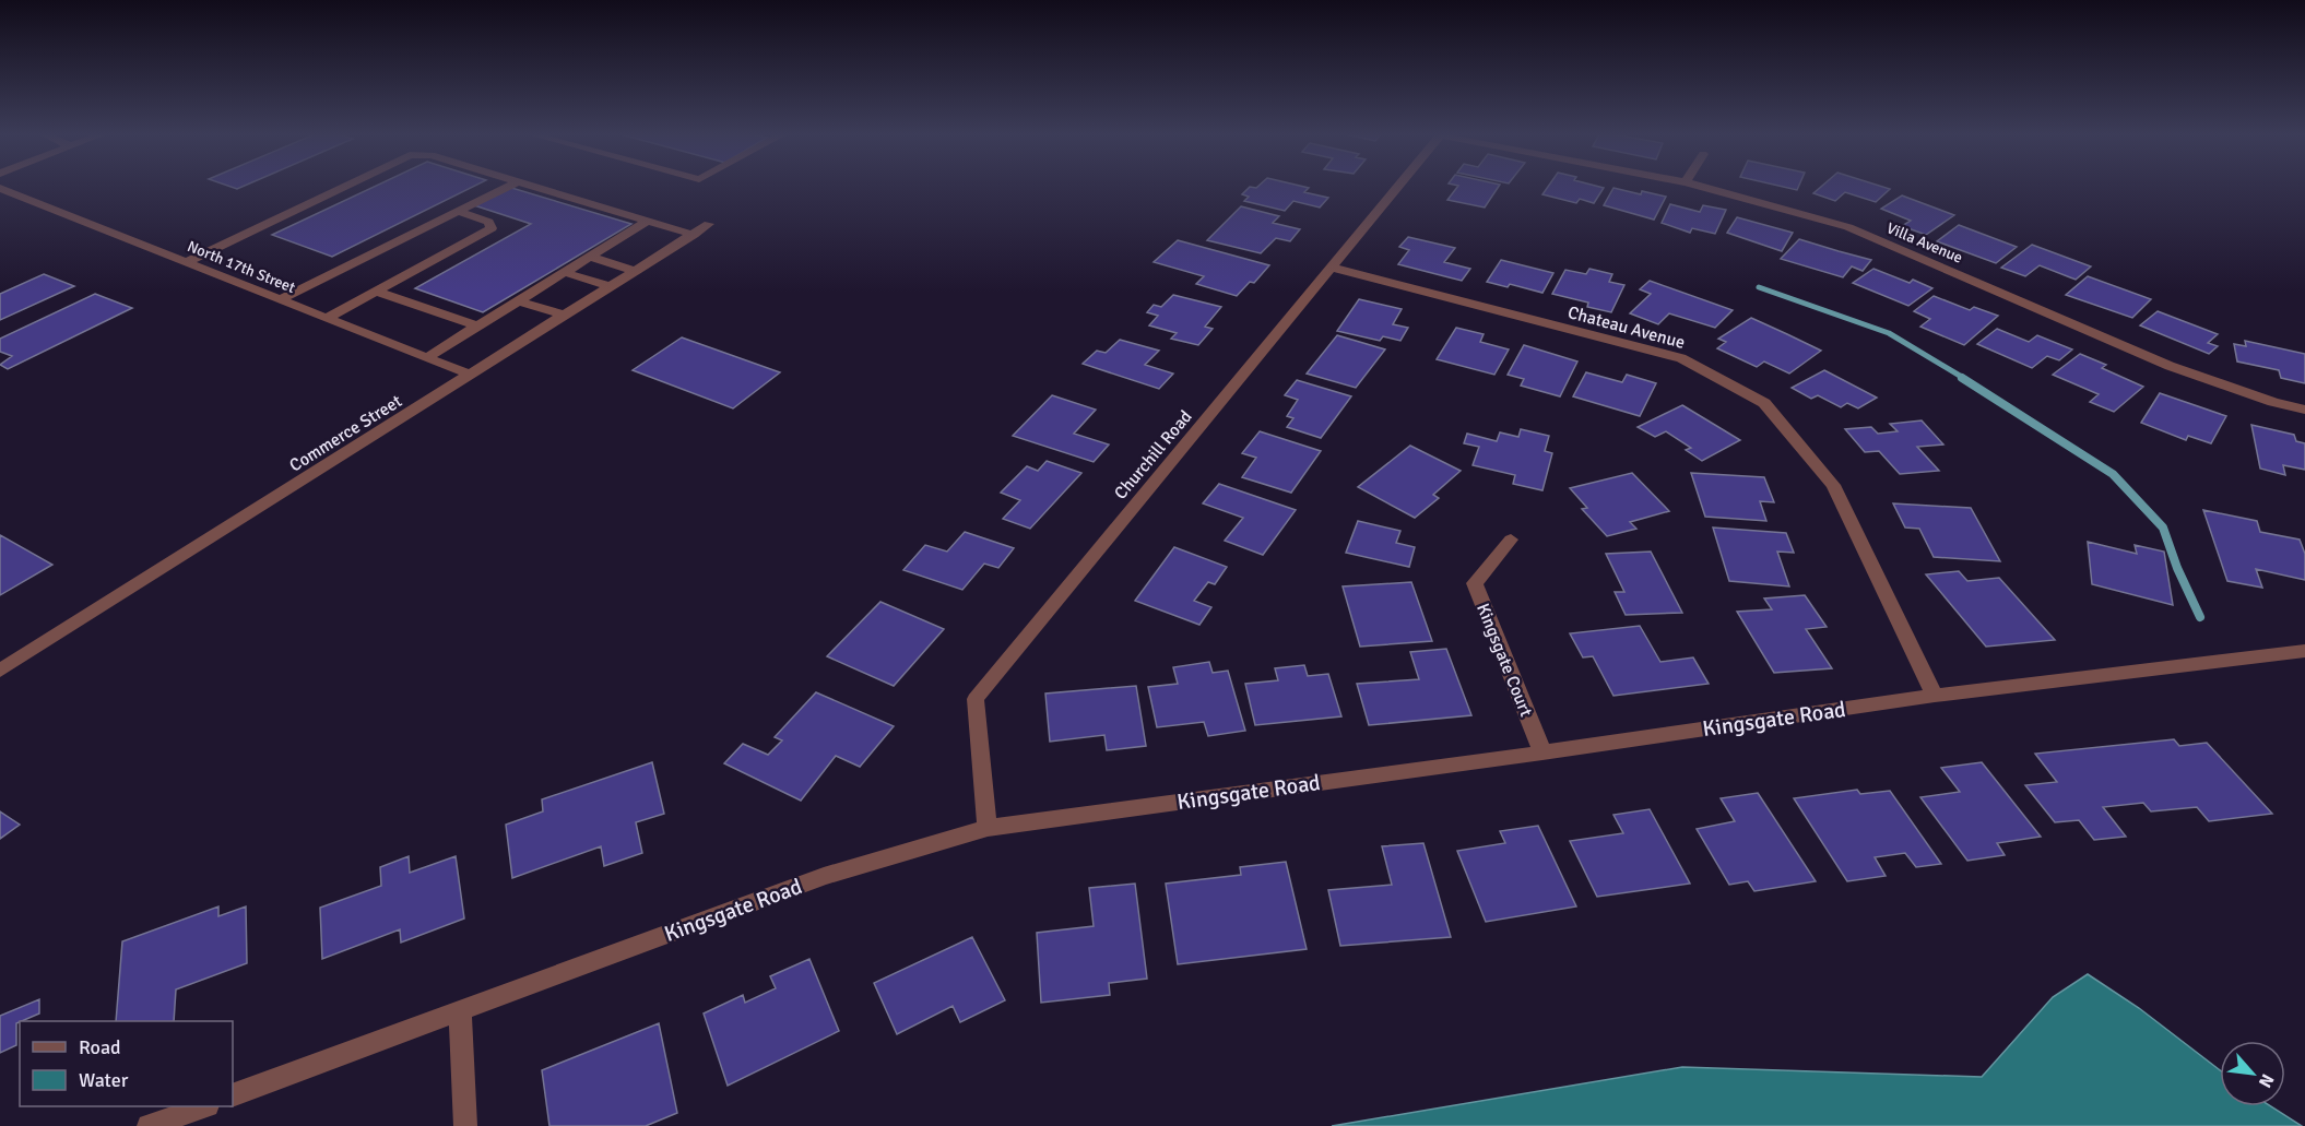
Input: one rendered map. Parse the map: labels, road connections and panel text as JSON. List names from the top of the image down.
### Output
{
  "streets": {
    "street": [
      "Villa Avenue",
      "North 17th Street",
      "Chateau Avenue",
      "Commerce Street",
      "Churchill Road",
      "Kingsgate Court",
      "Kingsgate Road"
    ]
  },
  "crossings": [
    ["North 17th Street", "Commerce Street"],
    ["Chateau Avenue", "Churchill Road"],
    ["Chateau Avenue", "Kingsgate Road"],
    ["Churchill Road", "Kingsgate Road"],
    ["Kingsgate Court", "Kingsgate Road"]
  ],
  "legend": ["Road", "Water"],
  "north": "bottom right"
}
